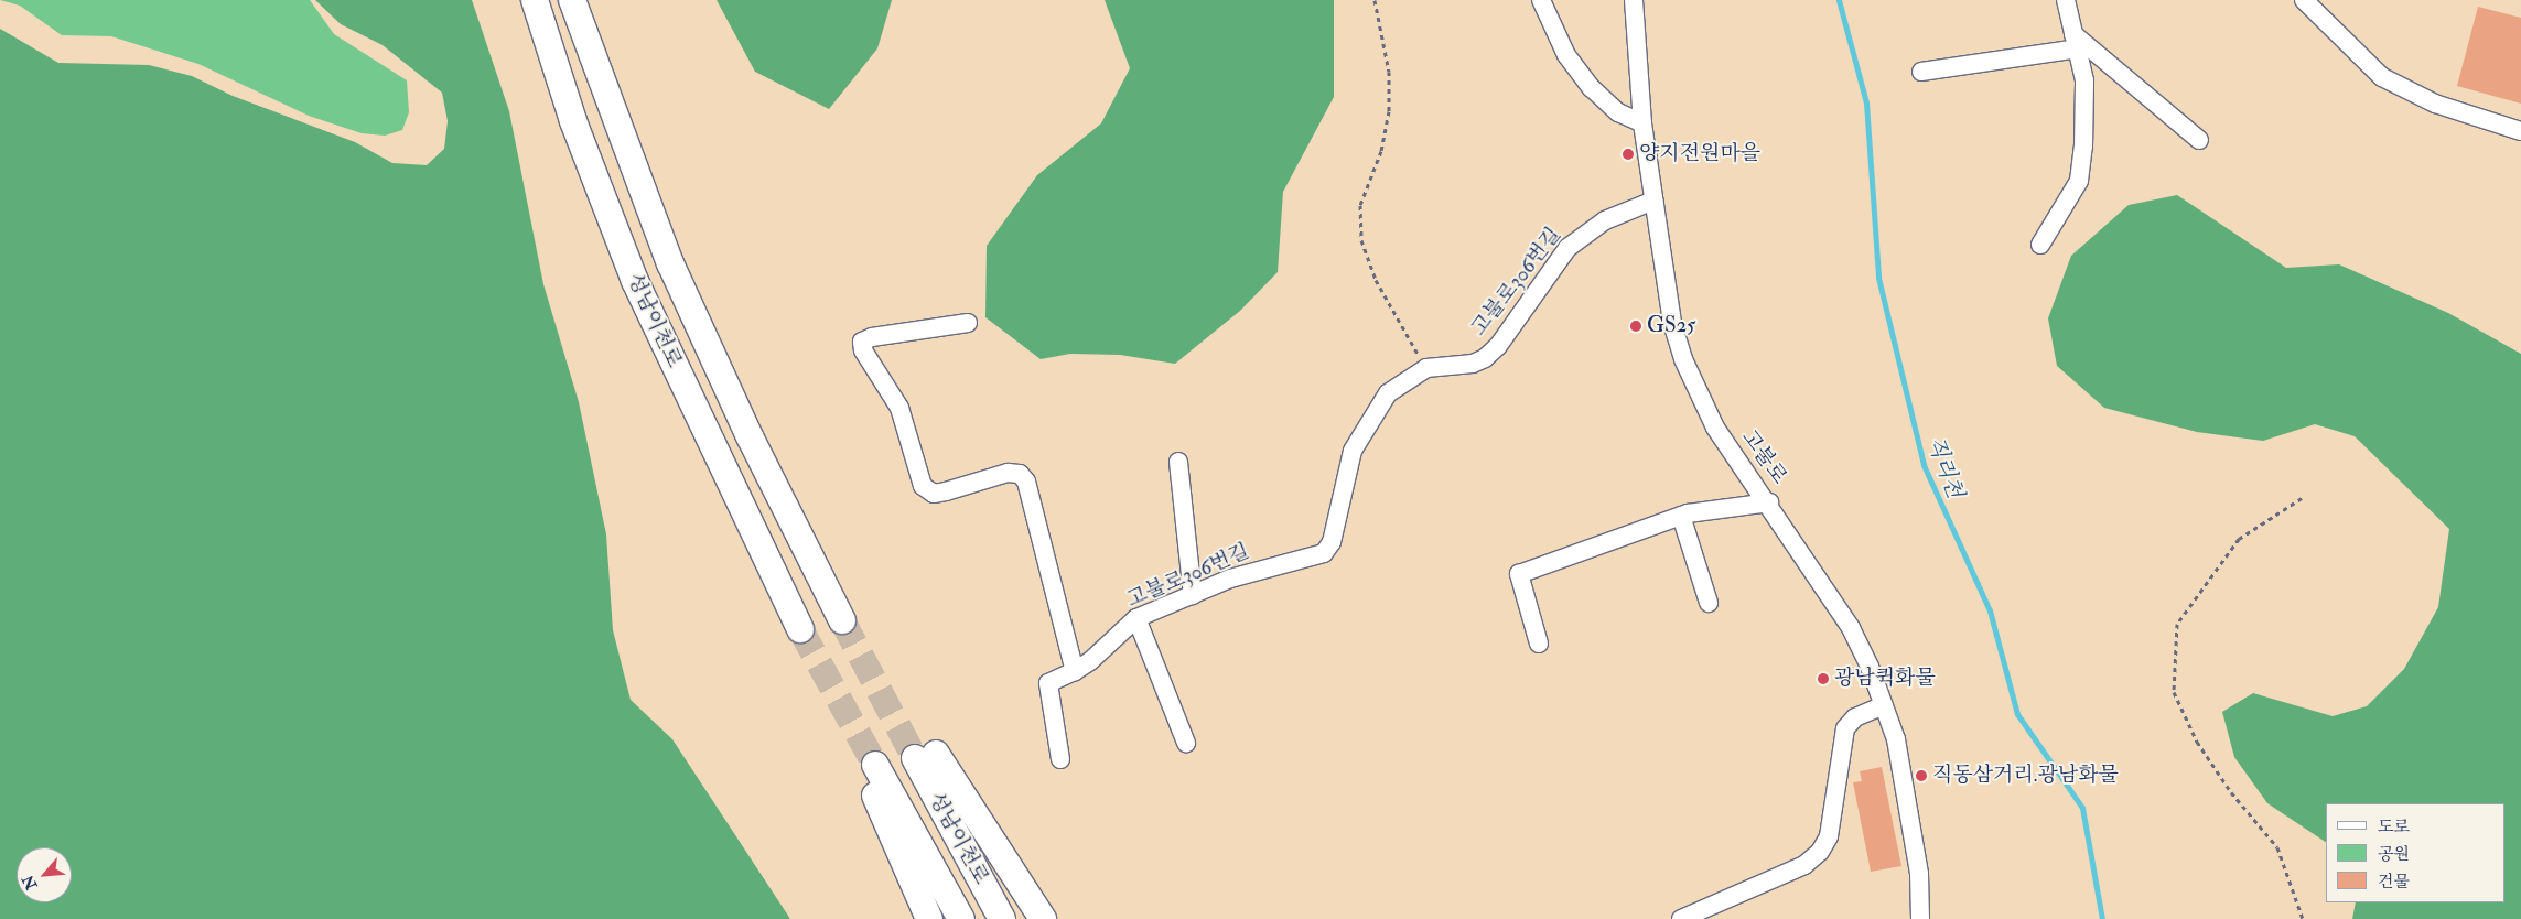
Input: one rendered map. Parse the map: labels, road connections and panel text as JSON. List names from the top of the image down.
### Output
{
  "streets": {
    "highway": ["성남이천로"],
    "street": ["고불로306번길", "고불로"]
  },
  "crossings": [
    ["고불로306번길", "고불로"]
  ],
  "water": ["직리천"],
  "places": [
    "양지전원마을",
    "GS25",
    "광남퀵화물",
    "직동삼거리.광남화물"
  ],
  "legend": ["도로", "공원", "건물"],
  "north": "bottom left"
}
